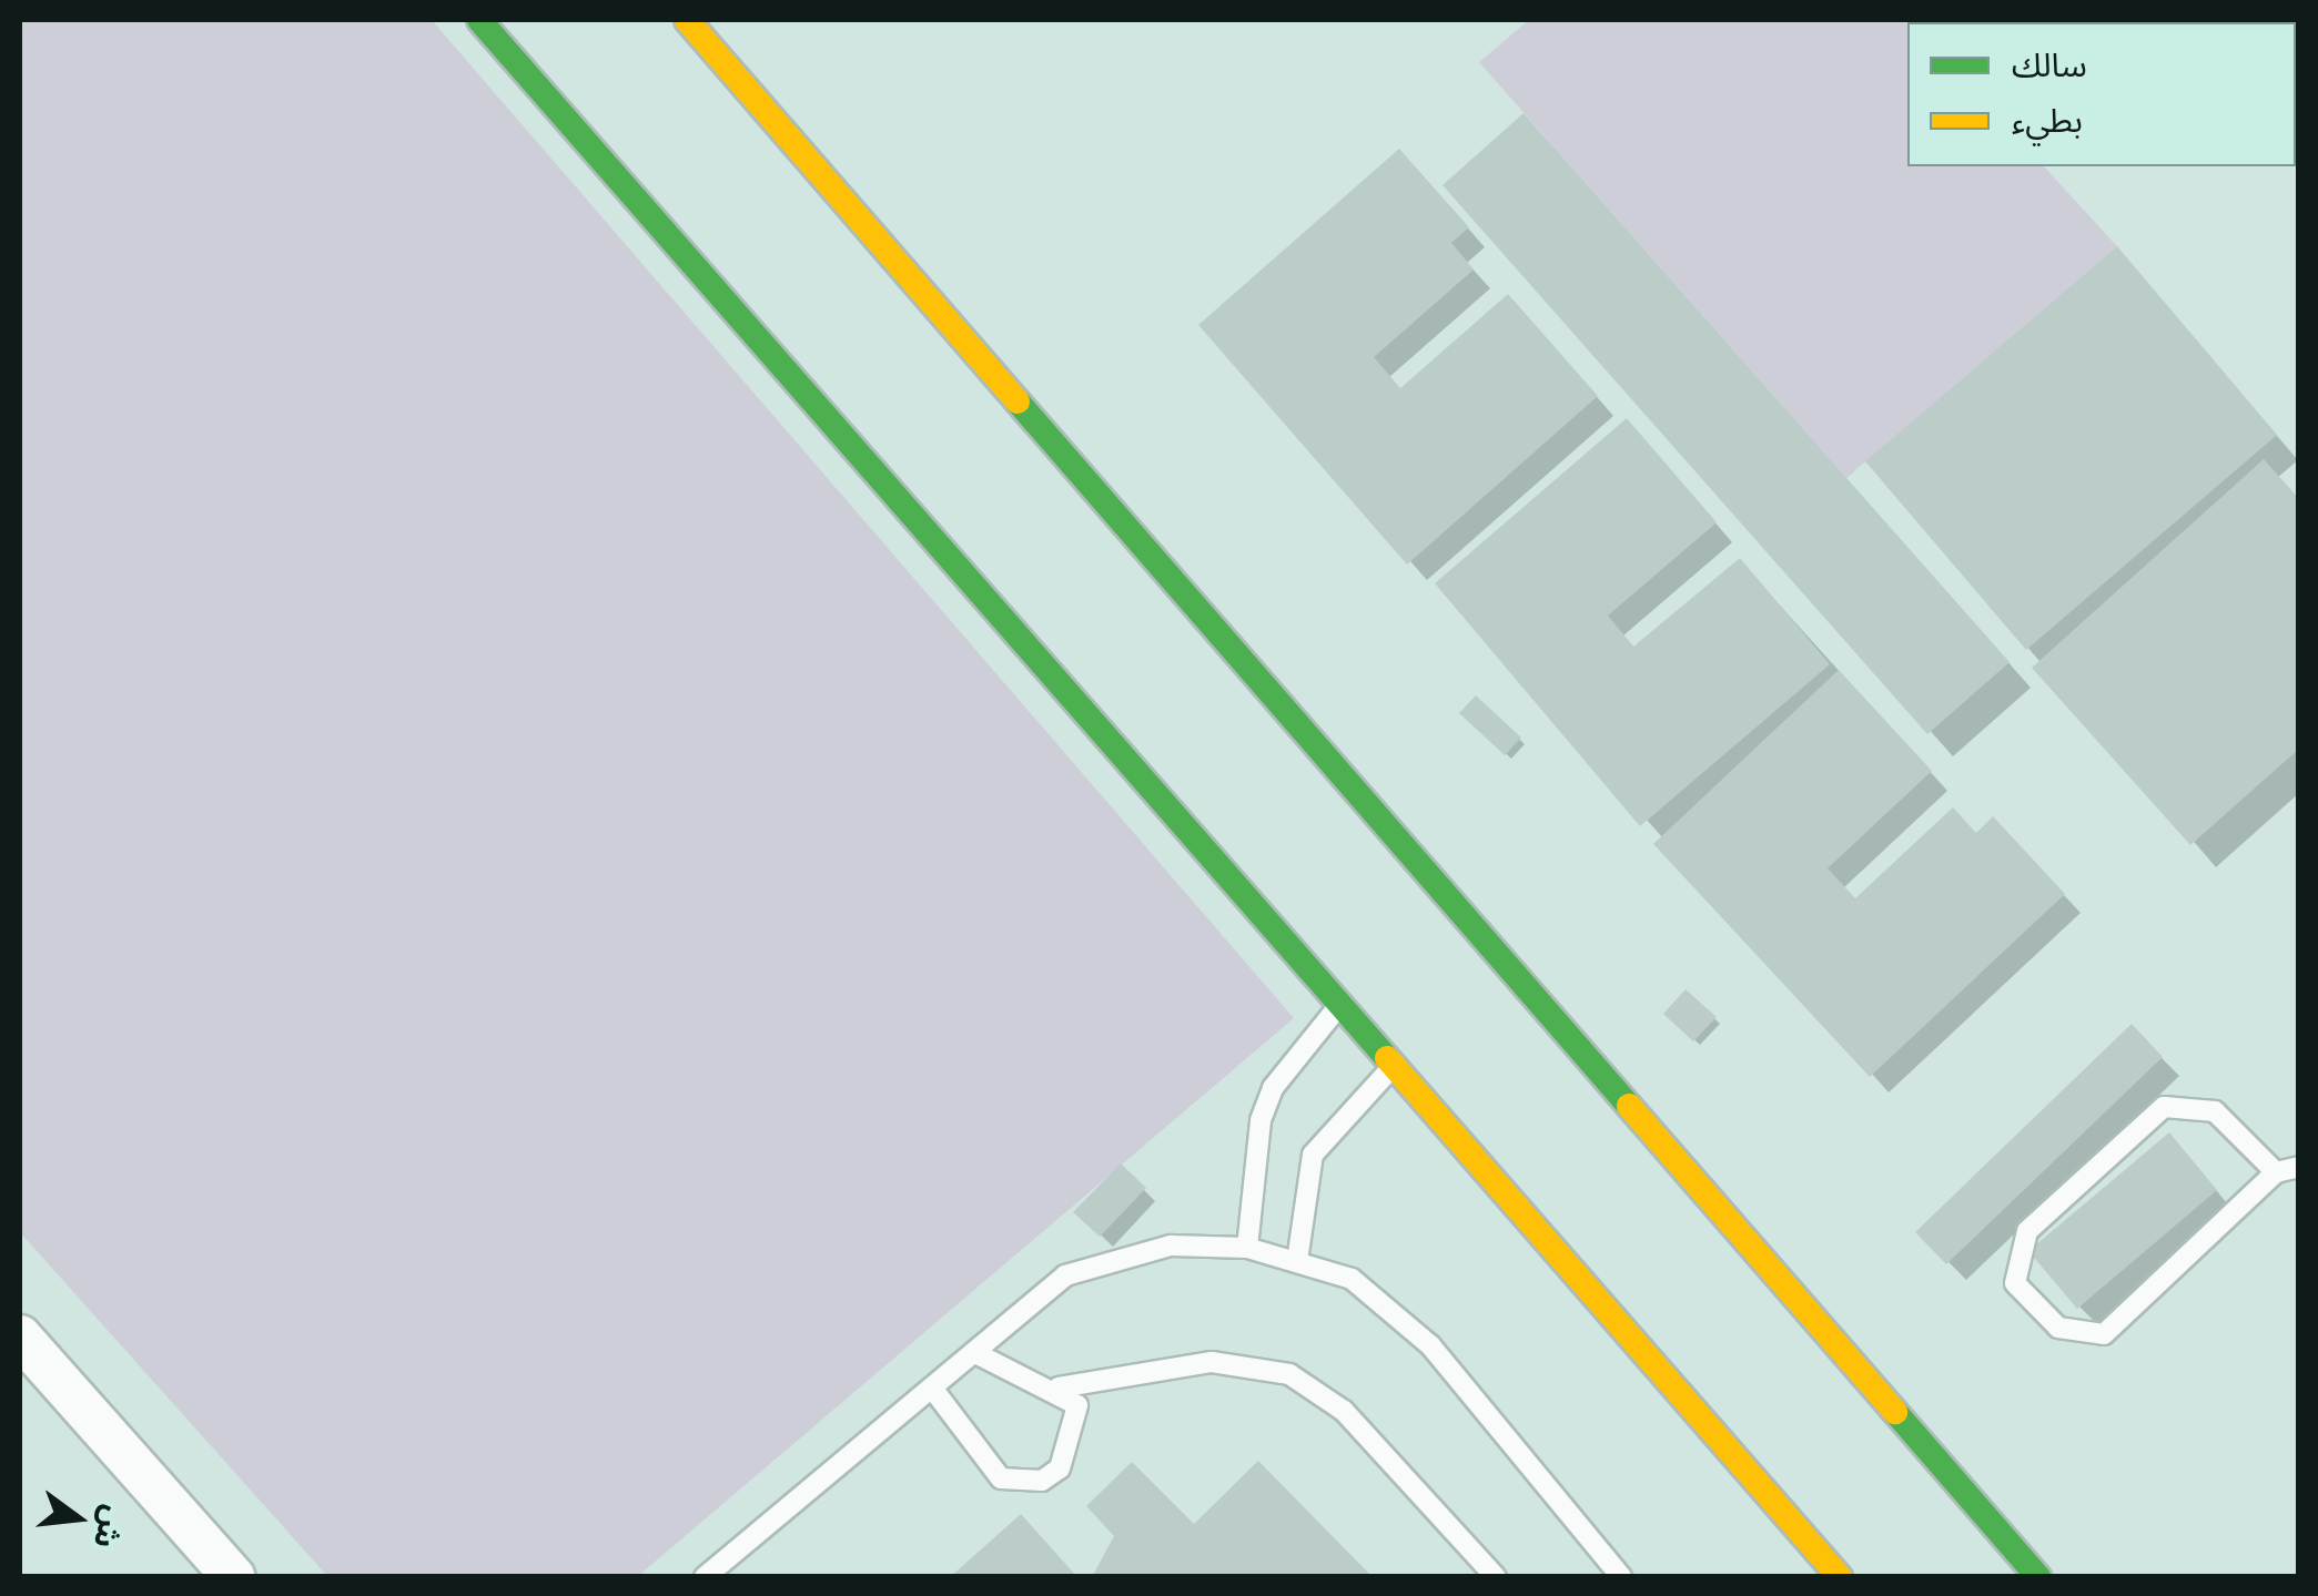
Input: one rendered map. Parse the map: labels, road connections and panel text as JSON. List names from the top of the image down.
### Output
{
  "legend": ["سالك", "بطيء"],
  "north": "right"
}
